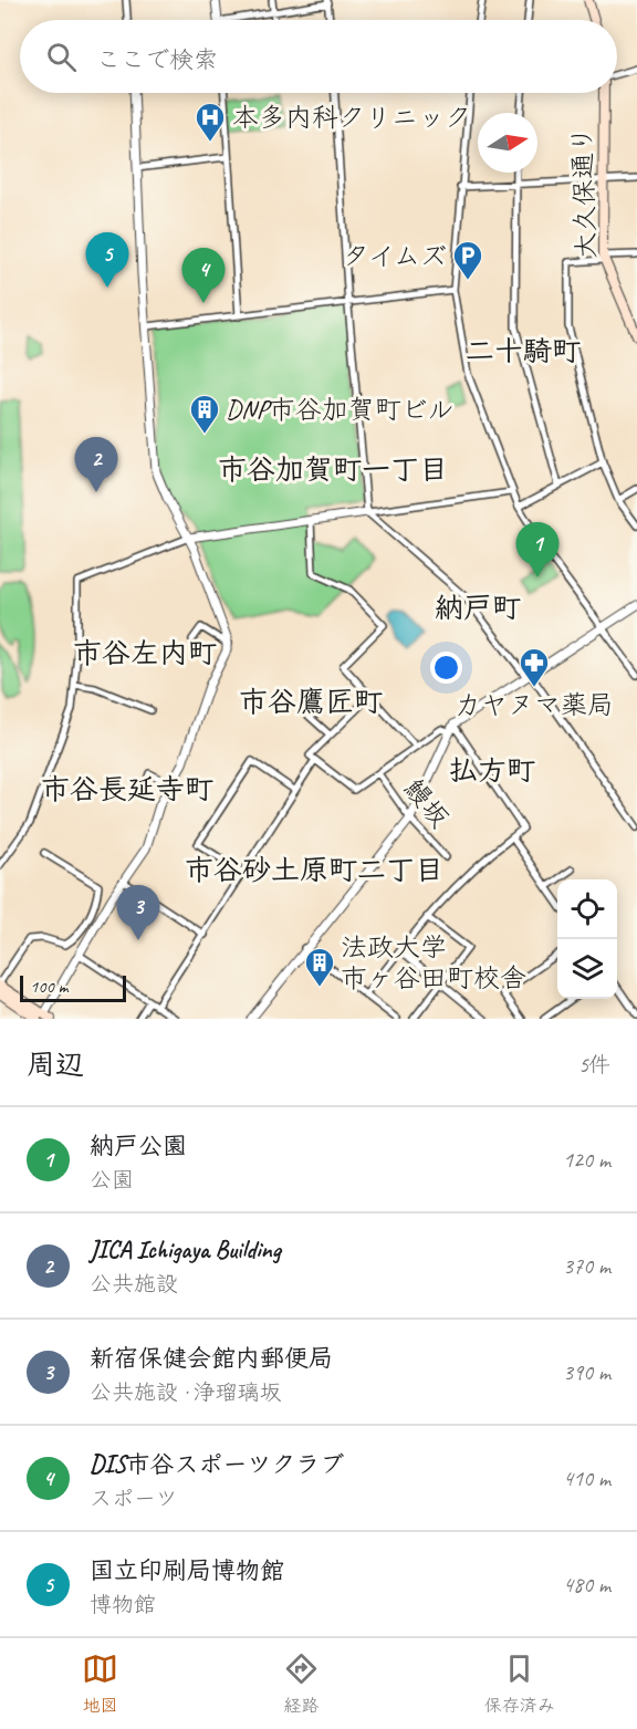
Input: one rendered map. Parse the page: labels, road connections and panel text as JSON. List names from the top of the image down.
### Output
{
  "streets": {
    "main road": ["大久保通り"],
    "street": ["鰻坂"]
  },
  "districts": [
    "二十騎町",
    "市谷加賀町一丁目",
    "納戸町",
    "市谷左内町",
    "市谷鷹匠町",
    "払方町",
    "市谷長延寺町",
    "市谷砂土原町二丁目"
  ],
  "places": {
    "hospital": ["本多内科クリニック"],
    "parking": ["タイムズ"],
    "building": ["DNP市谷加賀町ビル", "法政大学 市ヶ谷田町校舎"],
    "pharmacy": ["カヤヌマ薬局"]
  },
  "scale_bar": "100 m",
  "north": "right",
  "page": {
    "search": "ここで検索",
    "pins": [
      "5",
      "4",
      "2",
      "1",
      "3"
    ],
    "scale": "100 m",
    "heading": ["周辺", "5件"],
    "list": [
      {
        "mark": "1",
        "name": "納戸公園",
        "note": "公園",
        "value": "120 m"
      },
      {
        "mark": "2",
        "name": "JICA Ichigaya Building",
        "note": "公共施設",
        "value": "370 m"
      },
      {
        "mark": "3",
        "name": "新宿保健会館内郵便局",
        "note": "公共施設 · 浄瑠璃坂",
        "value": "390 m"
      },
      {
        "mark": "4",
        "name": "DIS市谷スポーツクラブ",
        "note": "スポーツ",
        "value": "410 m"
      },
      {
        "mark": "5",
        "name": "国立印刷局博物館",
        "note": "博物館",
        "value": "480 m"
      }
    ],
    "nav": ["地図", "経路", "保存済み"]
  }
}
